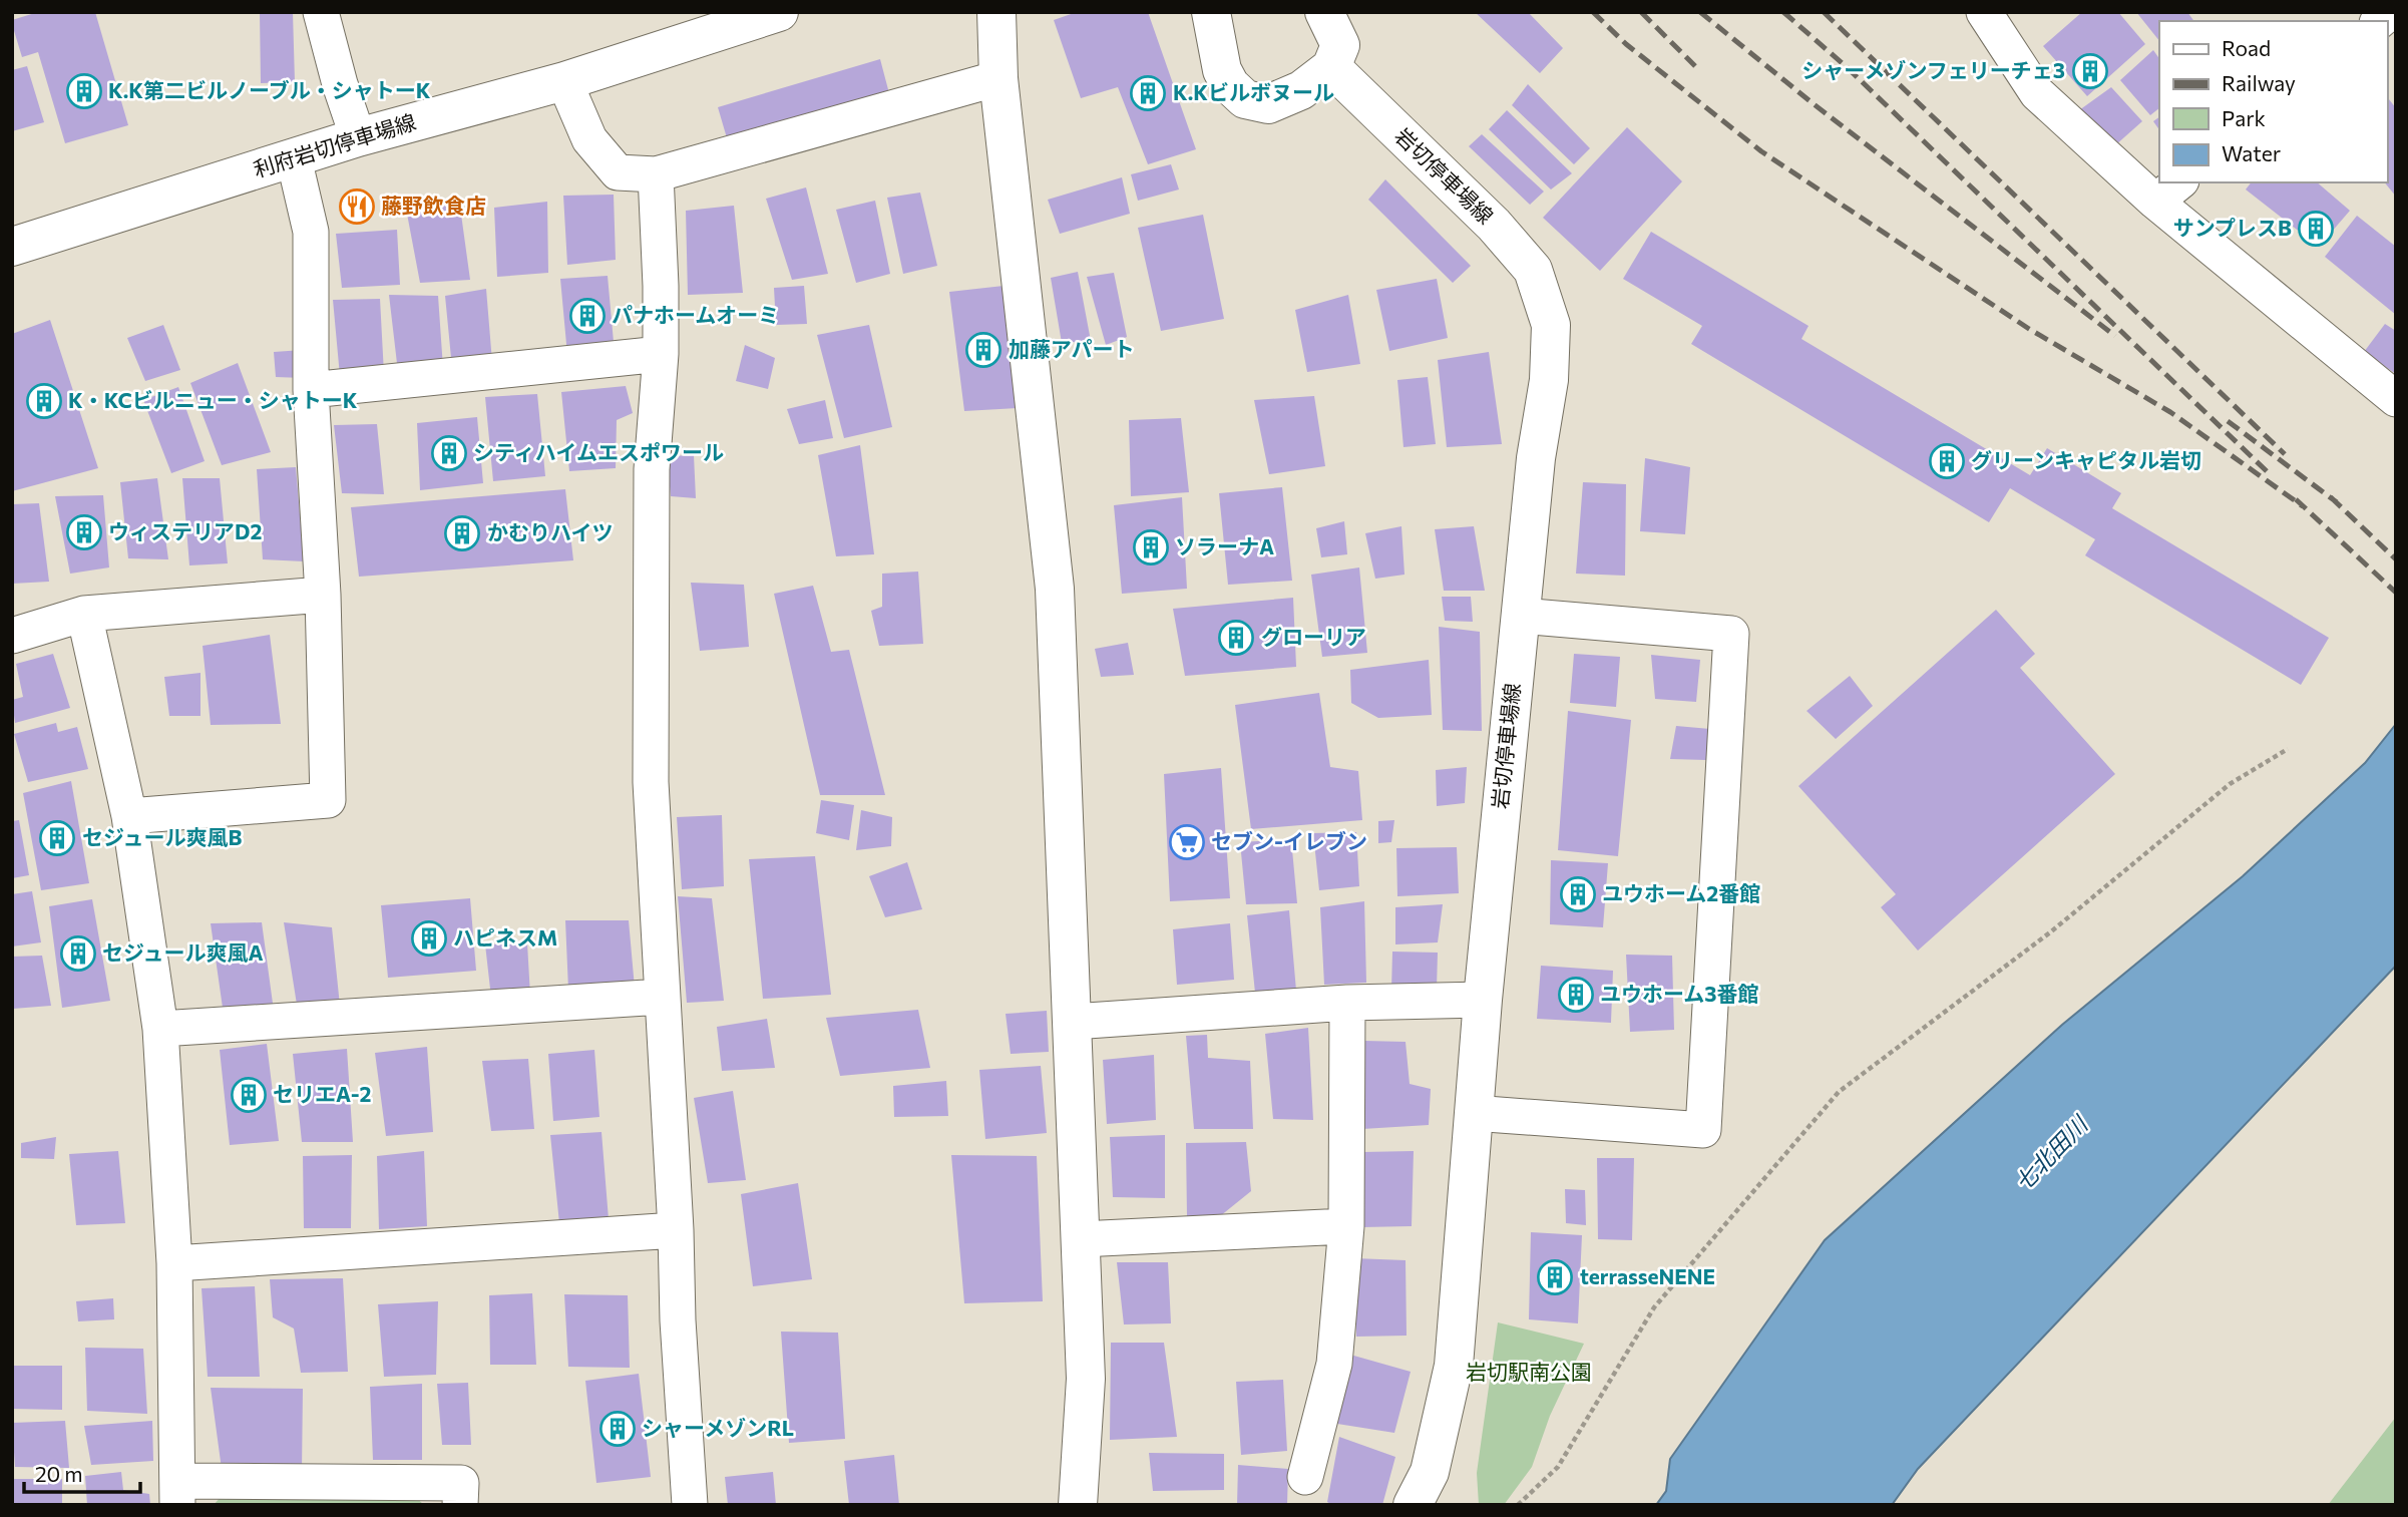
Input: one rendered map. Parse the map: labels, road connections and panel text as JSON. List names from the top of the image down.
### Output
{
  "streets": {
    "main road": ["利府岩切停車場線", "岩切停車場線"]
  },
  "water": ["七北田川"],
  "parks": ["岩切駅南公園"],
  "places": {
    "building": [
      "シャーメゾンフェリーチェ3",
      "K.K第二ビルノーブル・シャトーK",
      "K.Kビルボヌール",
      "サンプレスB",
      "パナホームオーミ",
      "加藤アパート",
      "K・KCビルニュー・シャトーK",
      "シティハイムエスポワール",
      "グリーンキャピタル岩切",
      "ウィステリアD2",
      "かむりハイツ",
      "ソラーナA",
      "グローリア",
      "セジュール爽風B",
      "ユウホーム2番館",
      "ハピネスM",
      "セジュール爽風A",
      "ユウホーム3番館",
      "セリエA-2",
      "terrasseNENE",
      "シャーメゾンRL"
    ],
    "restaurant": ["藤野飲食店"],
    "supermarket": ["セブン-イレブン"]
  },
  "legend": [
    "Road",
    "Railway",
    "Park",
    "Water"
  ],
  "scale_bar": "20 m"
}
